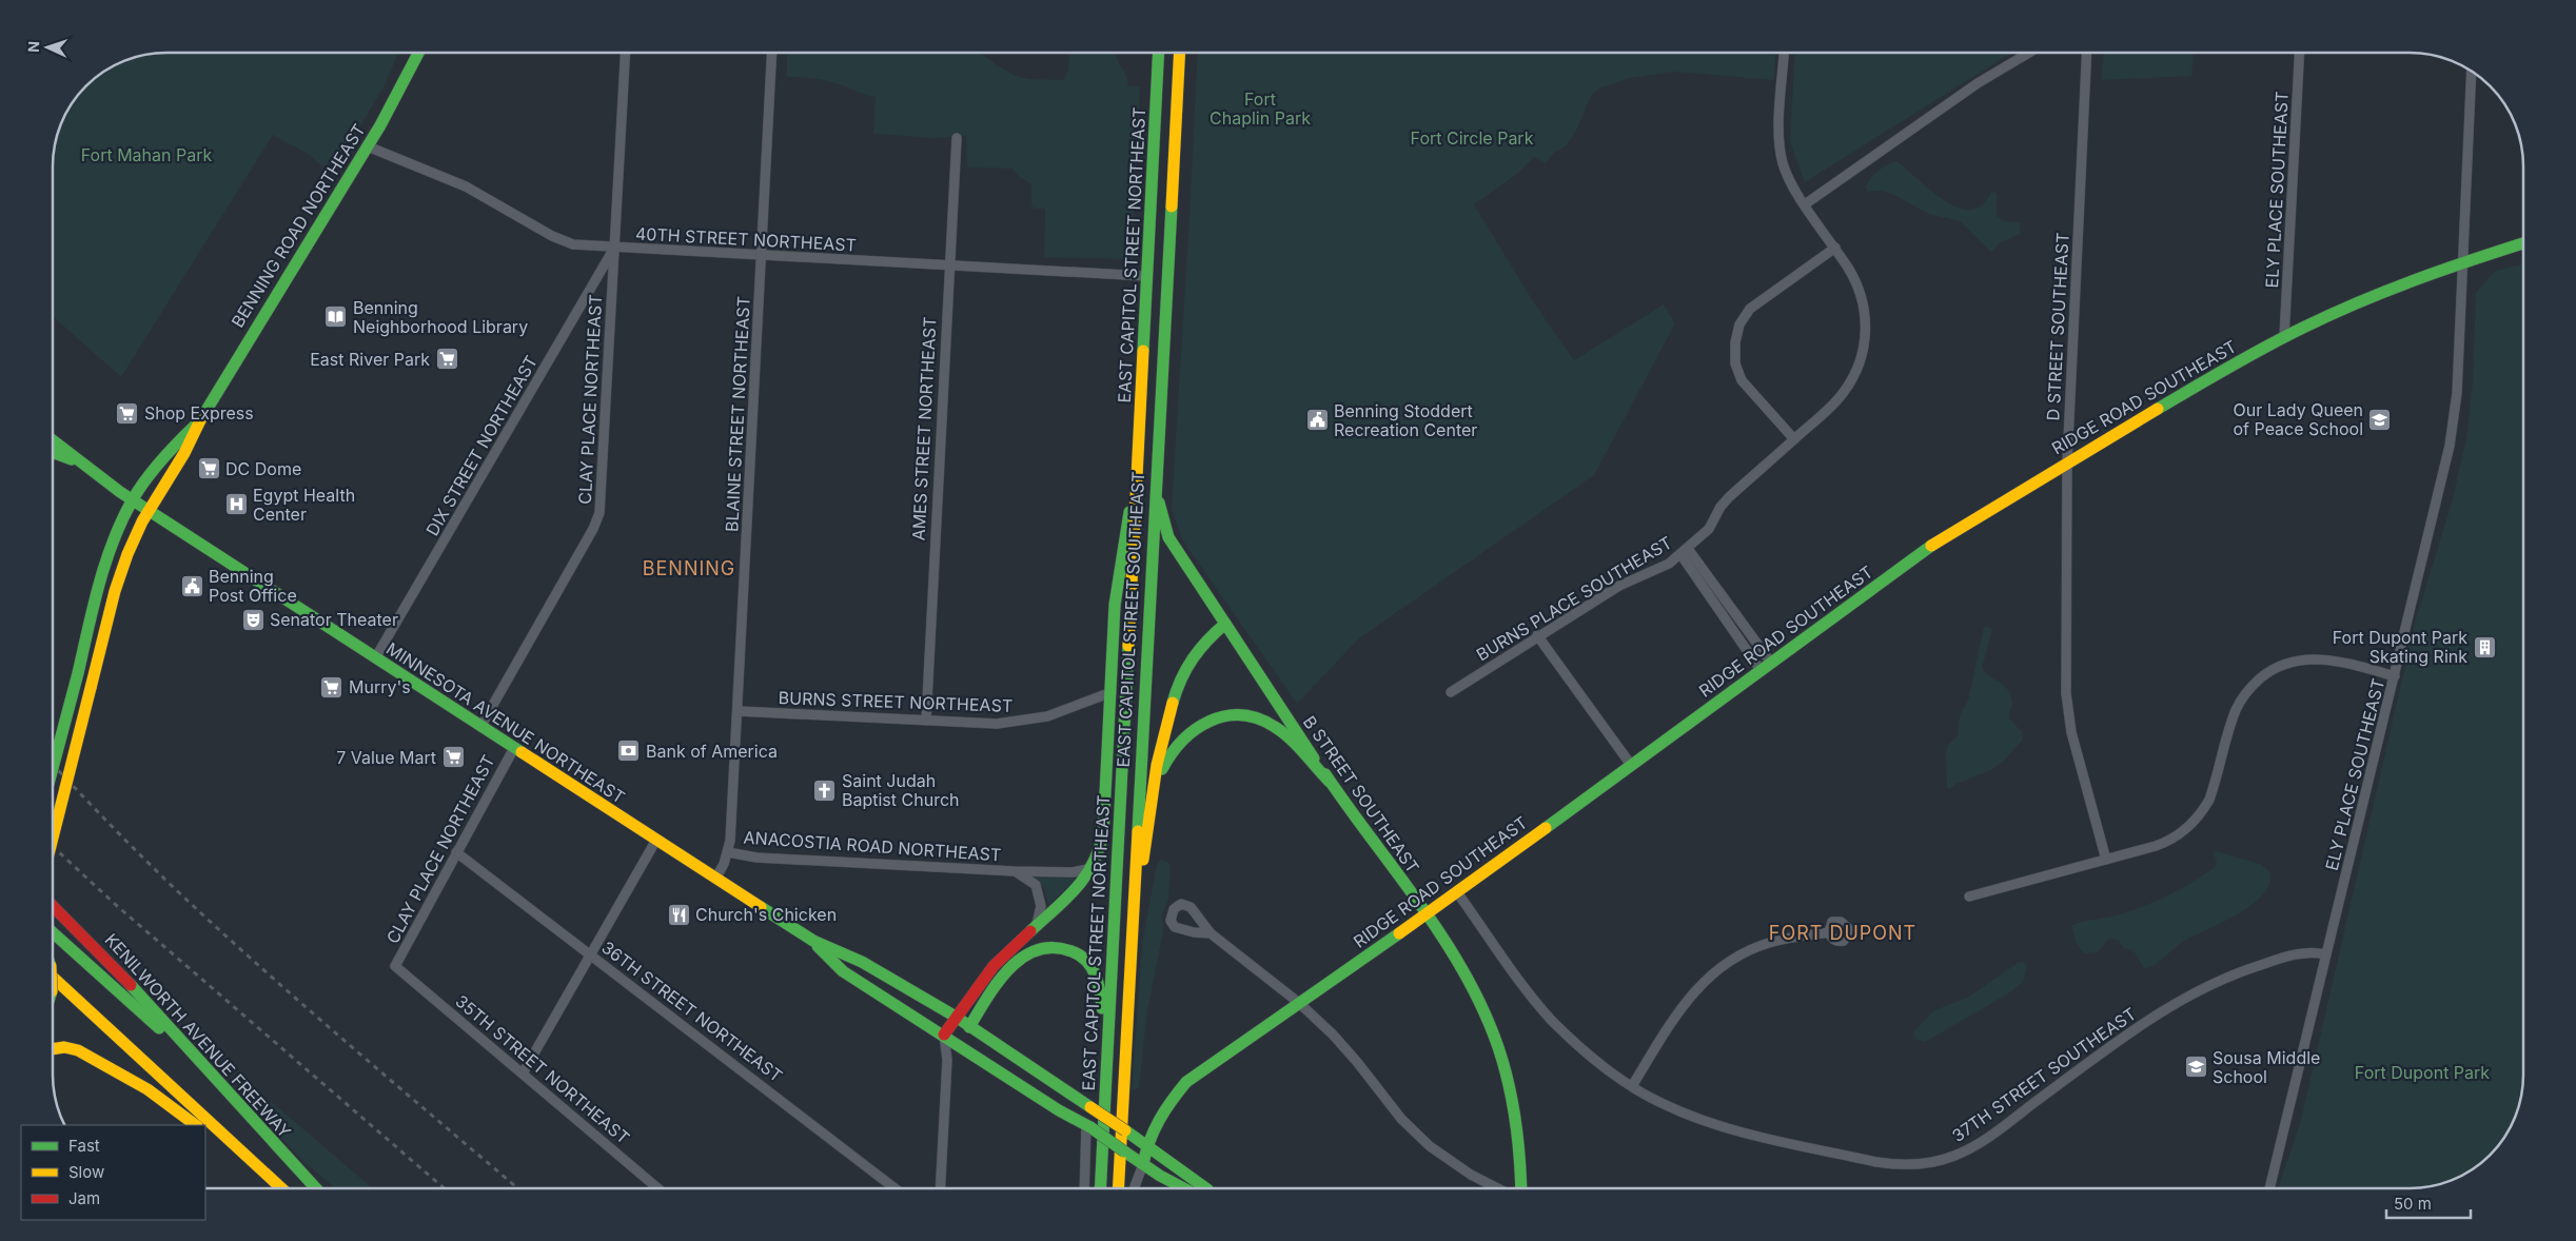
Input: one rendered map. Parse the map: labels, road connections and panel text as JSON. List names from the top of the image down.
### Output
{
  "streets": {
    "main road": [
      "BENNING ROAD NORTHEAST",
      "EAST CAPITOL STREET NORTHEAST",
      "RIDGE ROAD SOUTHEAST",
      "EAST CAPITOL STREET SOUTHEAST",
      "MINNESOTA AVENUE NORTHEAST",
      "B STREET SOUTHEAST",
      "KENILWORTH AVENUE FREEWAY"
    ],
    "street": [
      "ELY PLACE SOUTHEAST",
      "40TH STREET NORTHEAST",
      "D STREET SOUTHEAST",
      "CLAY PLACE NORTHEAST",
      "BLAINE STREET NORTHEAST",
      "AMES STREET NORTHEAST",
      "DIX STREET NORTHEAST",
      "BURNS PLACE SOUTHEAST",
      "BURNS STREET NORTHEAST",
      "ANACOSTIA ROAD NORTHEAST",
      "36TH STREET NORTHEAST",
      "35TH STREET NORTHEAST",
      "37TH STREET SOUTHEAST"
    ]
  },
  "crossings": [
    ["ELY PLACE SOUTHEAST", "RIDGE ROAD SOUTHEAST"],
    ["ELY PLACE SOUTHEAST", "37TH STREET SOUTHEAST"],
    ["BENNING ROAD NORTHEAST", "40TH STREET NORTHEAST"],
    ["BENNING ROAD NORTHEAST", "MINNESOTA AVENUE NORTHEAST"],
    ["40TH STREET NORTHEAST", "EAST CAPITOL STREET NORTHEAST"],
    ["40TH STREET NORTHEAST", "CLAY PLACE NORTHEAST"],
    ["40TH STREET NORTHEAST", "BLAINE STREET NORTHEAST"],
    ["40TH STREET NORTHEAST", "AMES STREET NORTHEAST"],
    ["40TH STREET NORTHEAST", "DIX STREET NORTHEAST"],
    ["EAST CAPITOL STREET NORTHEAST", "BURNS STREET NORTHEAST"],
    ["EAST CAPITOL STREET NORTHEAST", "MINNESOTA AVENUE NORTHEAST"],
    ["EAST CAPITOL STREET NORTHEAST", "ANACOSTIA ROAD NORTHEAST"],
    ["D STREET SOUTHEAST", "RIDGE ROAD SOUTHEAST"],
    ["RIDGE ROAD SOUTHEAST", "MINNESOTA AVENUE NORTHEAST"],
    ["RIDGE ROAD SOUTHEAST", "B STREET SOUTHEAST"],
    ["RIDGE ROAD SOUTHEAST", "37TH STREET SOUTHEAST"],
    ["CLAY PLACE NORTHEAST", "DIX STREET NORTHEAST"],
    ["CLAY PLACE NORTHEAST", "MINNESOTA AVENUE NORTHEAST"],
    ["CLAY PLACE NORTHEAST", "36TH STREET NORTHEAST"],
    ["CLAY PLACE NORTHEAST", "35TH STREET NORTHEAST"],
    ["BLAINE STREET NORTHEAST", "BURNS STREET NORTHEAST"],
    ["BLAINE STREET NORTHEAST", "MINNESOTA AVENUE NORTHEAST"],
    ["BLAINE STREET NORTHEAST", "ANACOSTIA ROAD NORTHEAST"],
    ["AMES STREET NORTHEAST", "BURNS STREET NORTHEAST"],
    ["DIX STREET NORTHEAST", "MINNESOTA AVENUE NORTHEAST"],
    ["EAST CAPITOL STREET SOUTHEAST", "B STREET SOUTHEAST"]
  ],
  "districts": ["BENNING", "FORT DUPONT"],
  "parks": [
    "Fort Chaplin Park",
    "Fort Circle Park",
    "Fort Mahan Park",
    "Fort Dupont Park"
  ],
  "places": {
    "library": ["Benning Neighborhood Library"],
    "supermarket": [
      "East River Park",
      "Shop Express",
      "DC Dome",
      "Murry's",
      "7 Value Mart"
    ],
    "school or university": ["Our Lady Queen of Peace School", "Sousa Middle School"],
    "public building": ["Benning Stoddert Recreation Center", "Benning Post Office"],
    "hospital": ["Egypt Health Center"],
    "theatre": ["Senator Theater"],
    "building": ["Fort Dupont Park Skating Rink"],
    "bank": ["Bank of America"],
    "church": ["Saint Judah Baptist Church"],
    "restaurant": ["Church's Chicken"]
  },
  "legend": ["Fast", "Slow", "Jam"],
  "scale_bar": "50 m",
  "north": "left"
}
